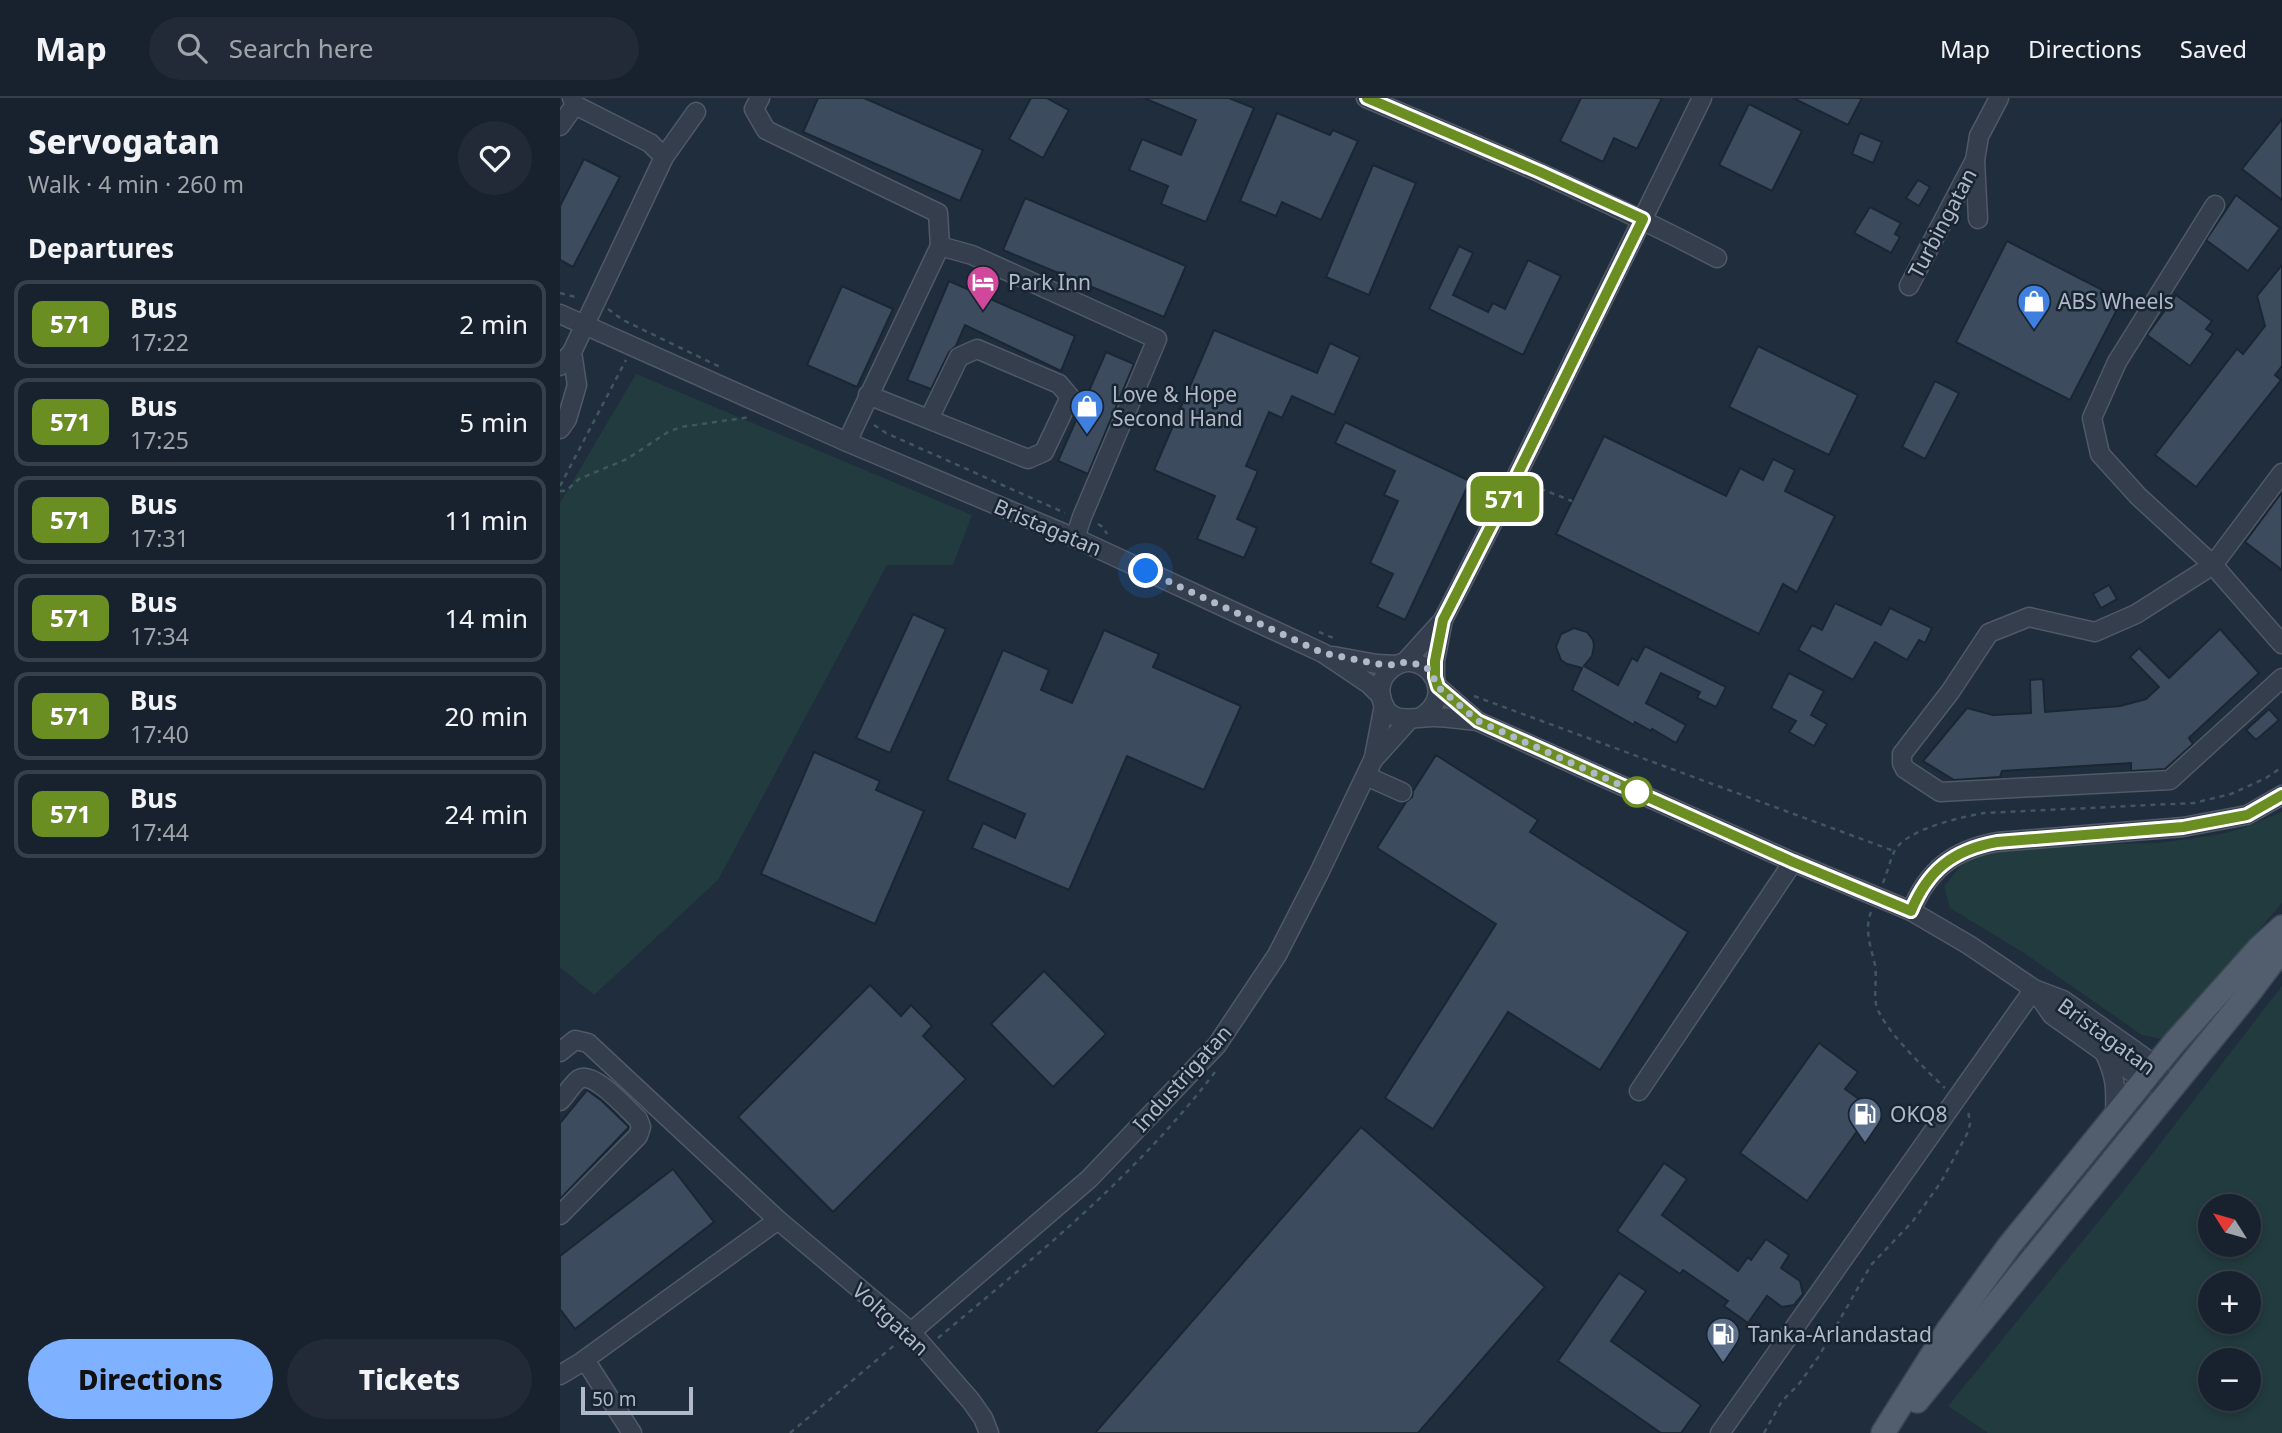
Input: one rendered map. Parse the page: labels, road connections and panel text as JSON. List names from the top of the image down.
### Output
{
  "streets": {
    "street": [
      "Turbingatan",
      "Bristagatan",
      "Industrigatan",
      "Voltgatan"
    ]
  },
  "crossings": [
    ["Bristagatan", "Industrigatan"],
    ["Industrigatan", "Voltgatan"]
  ],
  "places": {
    "hotel": ["Park Inn"],
    "shop": ["ABS Wheels", "Love & Hope Second Hand"],
    "fuel station": ["OKQ8", "Tanka-Arlandastad"]
  },
  "lines": ["bus line 571"],
  "scale_bar": "50 m",
  "north": "top left",
  "page": {
    "header": "Map",
    "search": "Search here",
    "nav": ["Map", "Directions", "Saved"],
    "heading": [
      ["Servogatan", "Walk · 4 min · 260 m"],
      "Departures"
    ],
    "on_map": "571",
    "list": [
      {
        "mark": "571",
        "name": "Bus",
        "note": "17:22",
        "value": "2 min"
      },
      {
        "mark": "571",
        "name": "Bus",
        "note": "17:25",
        "value": "5 min"
      },
      {
        "mark": "571",
        "name": "Bus",
        "note": "17:31",
        "value": "11 min"
      },
      {
        "mark": "571",
        "name": "Bus",
        "note": "17:34",
        "value": "14 min"
      },
      {
        "mark": "571",
        "name": "Bus",
        "note": "17:40",
        "value": "20 min"
      },
      {
        "mark": "571",
        "name": "Bus",
        "note": "17:44",
        "value": "24 min"
      }
    ],
    "map_buttons": ["+", "−"],
    "buttons": ["Directions", "Tickets"],
    "scale": "50 m"
  }
}
